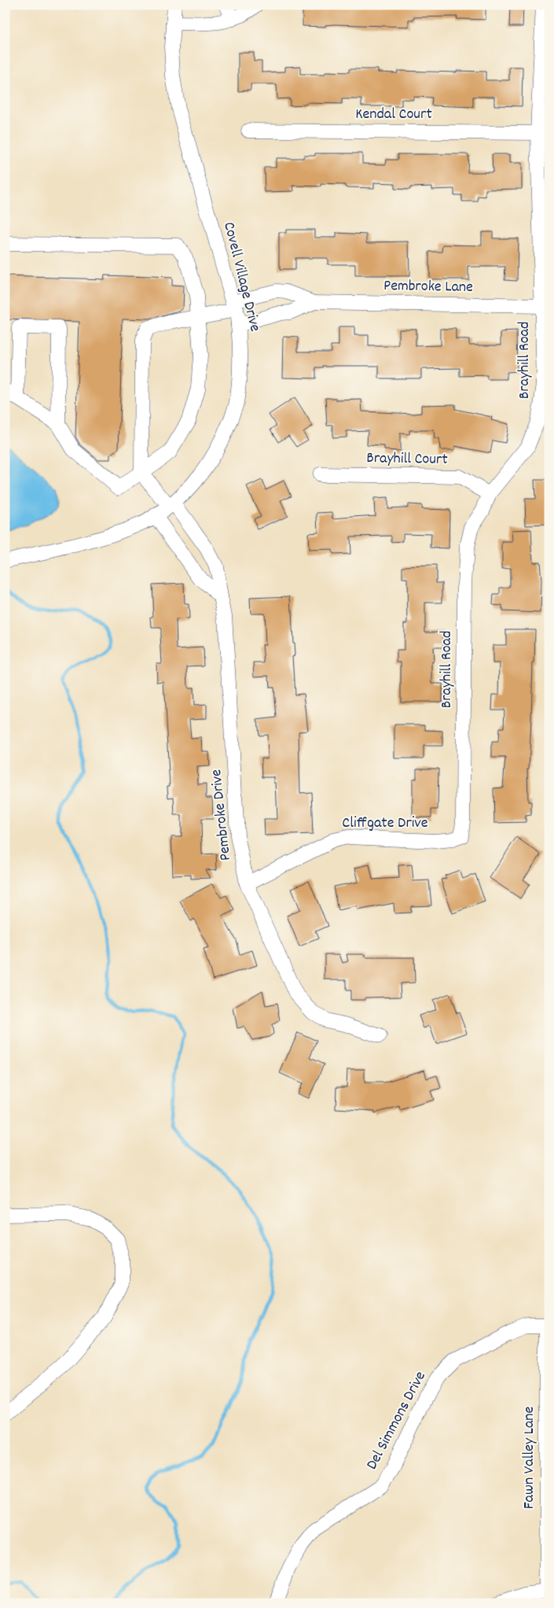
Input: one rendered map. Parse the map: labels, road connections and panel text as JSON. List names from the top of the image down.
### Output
{
  "streets": {
    "street": [
      "Kendal Court",
      "Covell Village Drive",
      "Pembroke Lane",
      "Brayhill Road",
      "Brayhill Court",
      "Pembroke Drive",
      "Cliffgate Drive",
      "Del Simmons Drive",
      "Fawn Valley Lane"
    ]
  },
  "crossings": [
    ["Kendal Court", "Brayhill Road"],
    ["Covell Village Drive", "Pembroke Lane"],
    ["Covell Village Drive", "Pembroke Drive"],
    ["Pembroke Lane", "Brayhill Road"],
    ["Pembroke Lane", "Pembroke Drive"],
    ["Brayhill Road", "Brayhill Court"],
    ["Brayhill Road", "Cliffgate Drive"],
    ["Pembroke Drive", "Cliffgate Drive"],
    ["Del Simmons Drive", "Fawn Valley Lane"]
  ]
}
